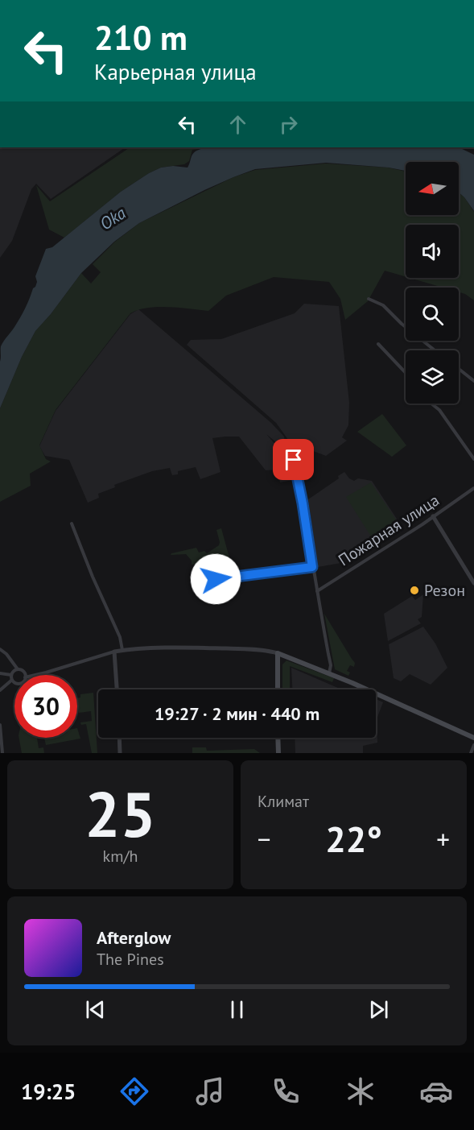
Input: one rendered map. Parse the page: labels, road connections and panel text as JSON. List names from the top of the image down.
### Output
{
  "streets": {
    "street": ["Пожарная улица"]
  },
  "water": ["Oka"],
  "places": ["Резон"],
  "north": "left",
  "page": {
    "turn": ["210 m", "Карьерная улица"],
    "limit": "30",
    "trip": "19:27 · 2 мин · 440 m",
    "tile": [
      ["25", "km/h"],
      "Климат"
    ],
    "heat": ["−", "22°", "+"],
    "song": ["Afterglow", "The Pines"],
    "tabs": "19:25"
  }
}
